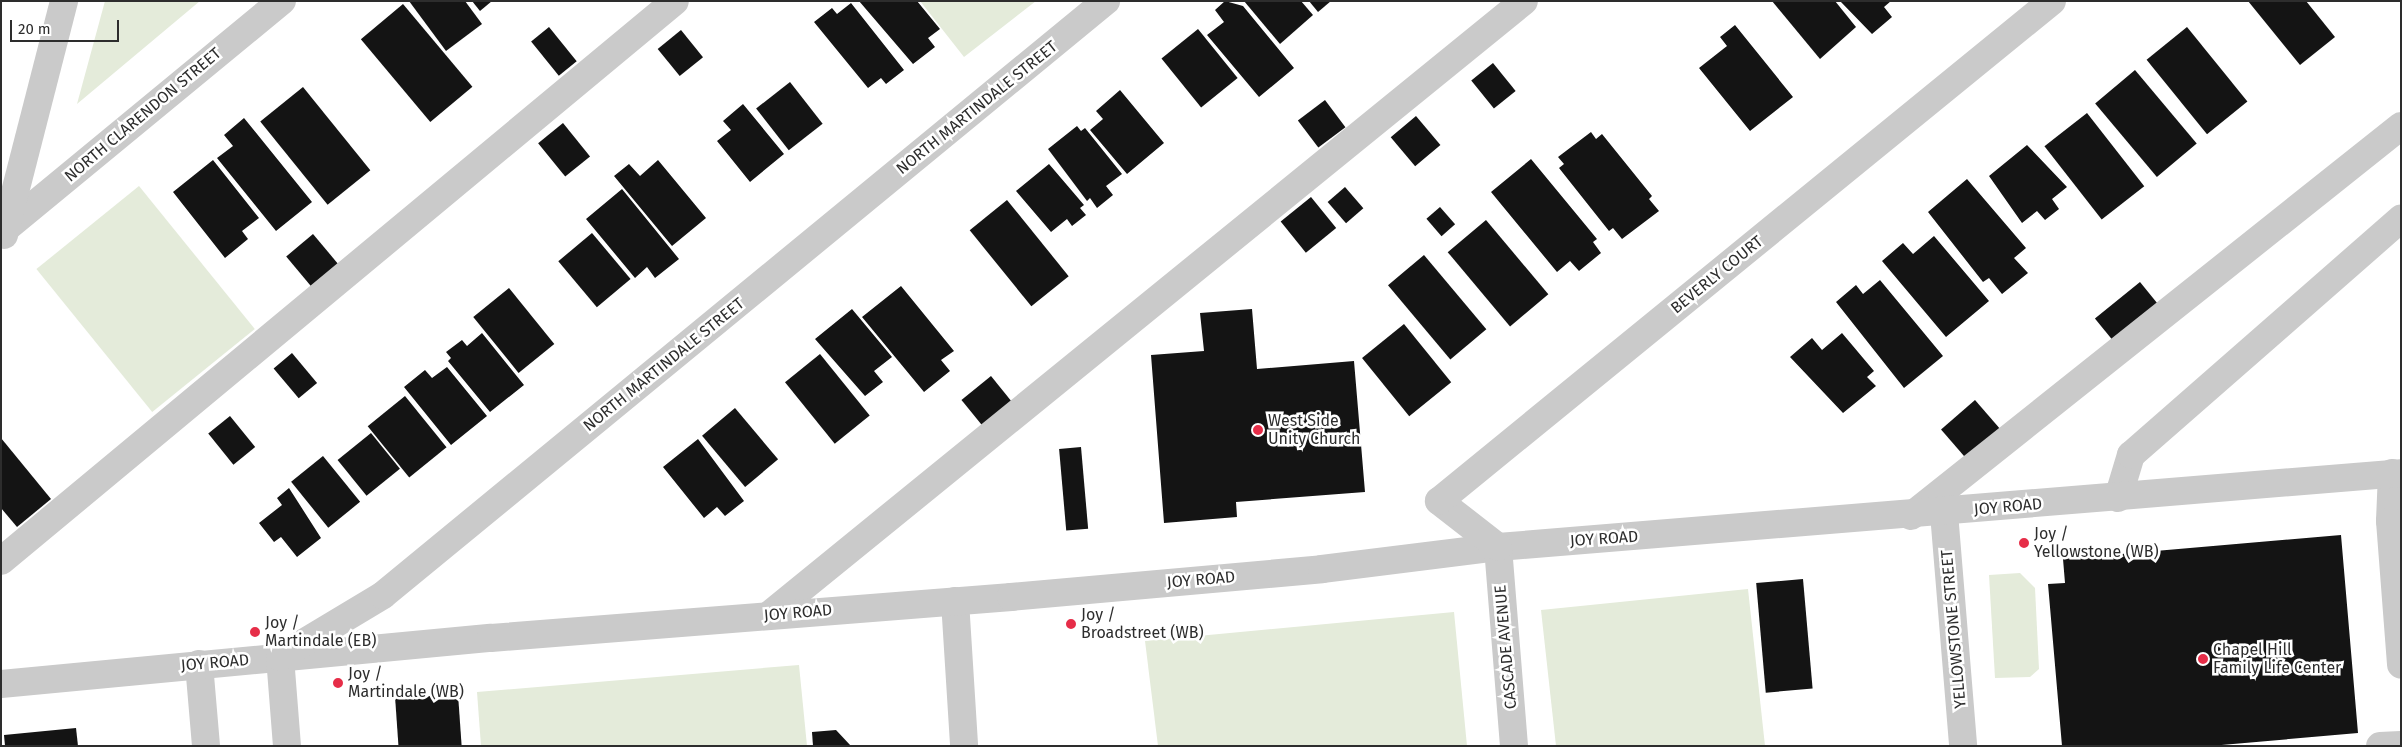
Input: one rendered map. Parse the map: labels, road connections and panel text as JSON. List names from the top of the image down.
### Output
{
  "streets": {
    "street": [
      "NORTH MARTINDALE STREET",
      "NORTH CLARENDON STREET",
      "BEVERLY COURT",
      "JOY ROAD",
      "YELLOWSTONE STREET",
      "CASCADE AVENUE"
    ]
  },
  "crossings": [
    ["NORTH MARTINDALE STREET", "JOY ROAD"],
    ["BEVERLY COURT", "JOY ROAD"],
    ["BEVERLY COURT", "CASCADE AVENUE"],
    ["JOY ROAD", "YELLOWSTONE STREET"],
    ["JOY ROAD", "CASCADE AVENUE"]
  ],
  "places": [
    "West Side Unity Church",
    "Joy / Yellowstone (WB)",
    "Joy / Broadstreet (WB)",
    "Joy / Martindale (EB)",
    "Chapel Hill Family Life Center",
    "Joy / Martindale (WB)"
  ],
  "scale_bar": "20 m"
}
